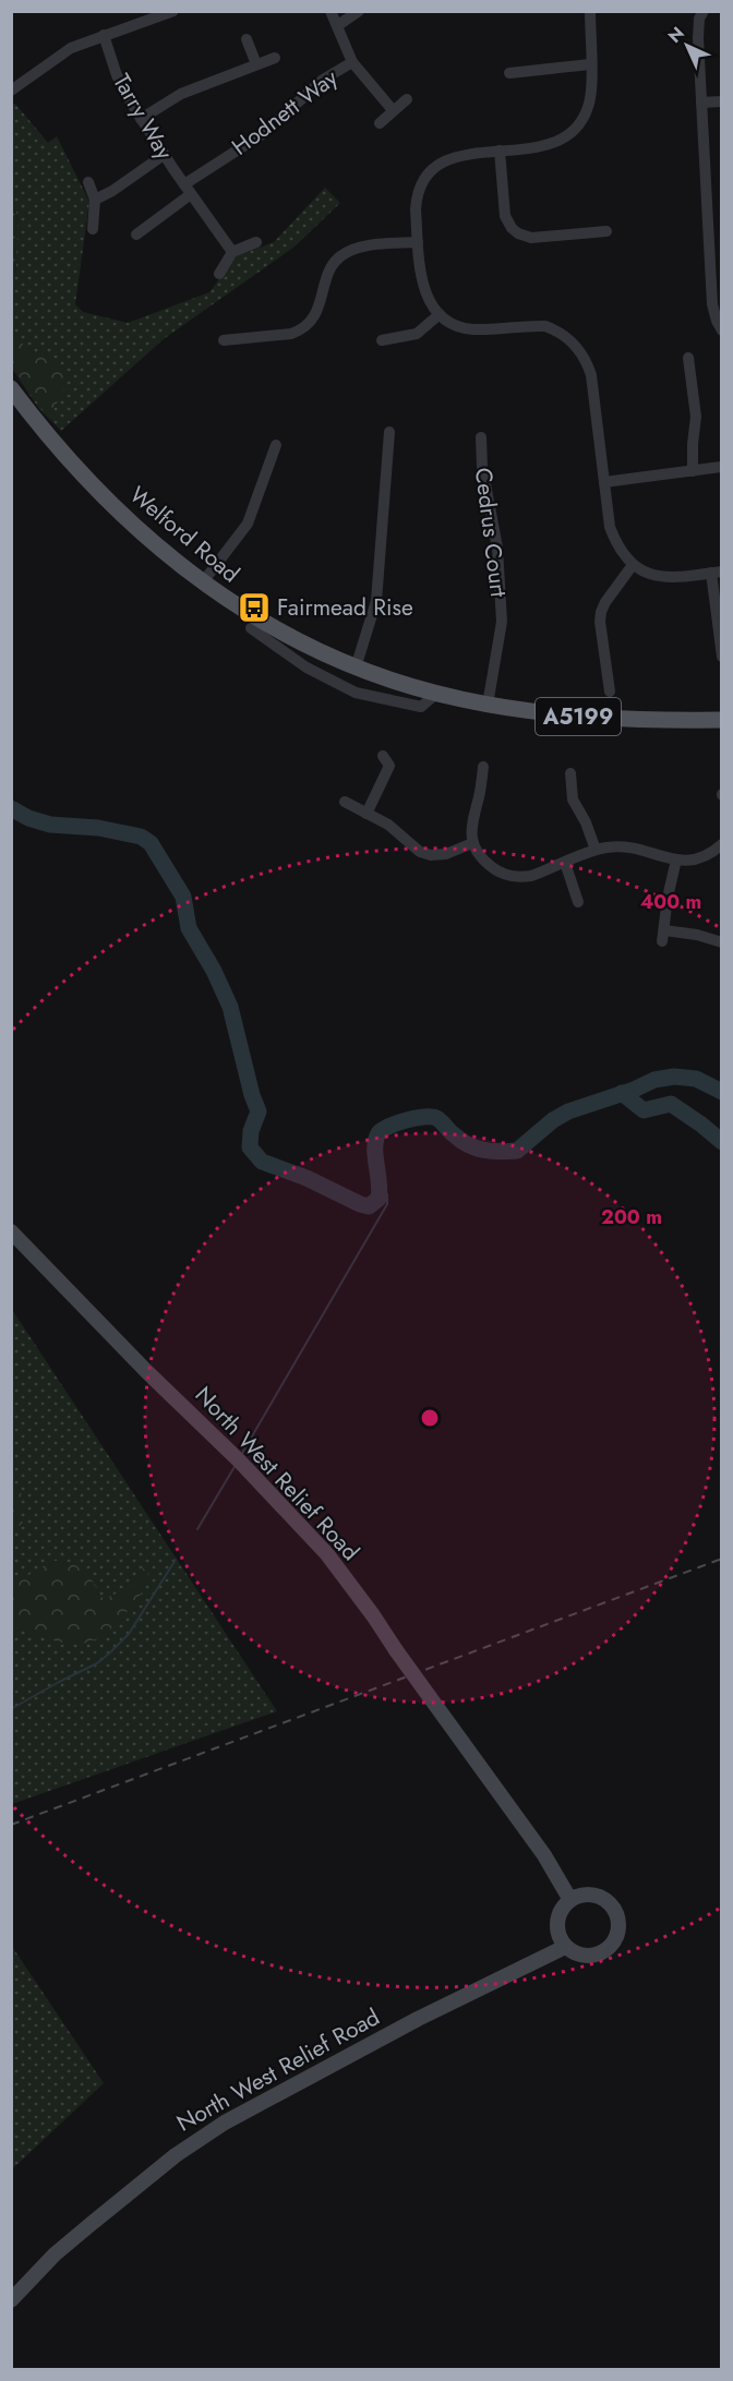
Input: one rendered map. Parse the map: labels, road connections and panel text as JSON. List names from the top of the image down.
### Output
{
  "streets": {
    "main road": ["Welford Road", "A5199"],
    "street": [
      "Hodnett Way",
      "Tarry Way",
      "Cedrus Court",
      "North West Relief Road"
    ]
  },
  "crossings": [
    ["Hodnett Way", "Tarry Way"],
    ["Cedrus Court", "Welford Road"]
  ],
  "places": {
    "bus stop": ["Fairmead Rise"]
  },
  "north": "top left",
  "rings": ["400 m", "200 m"]
}
